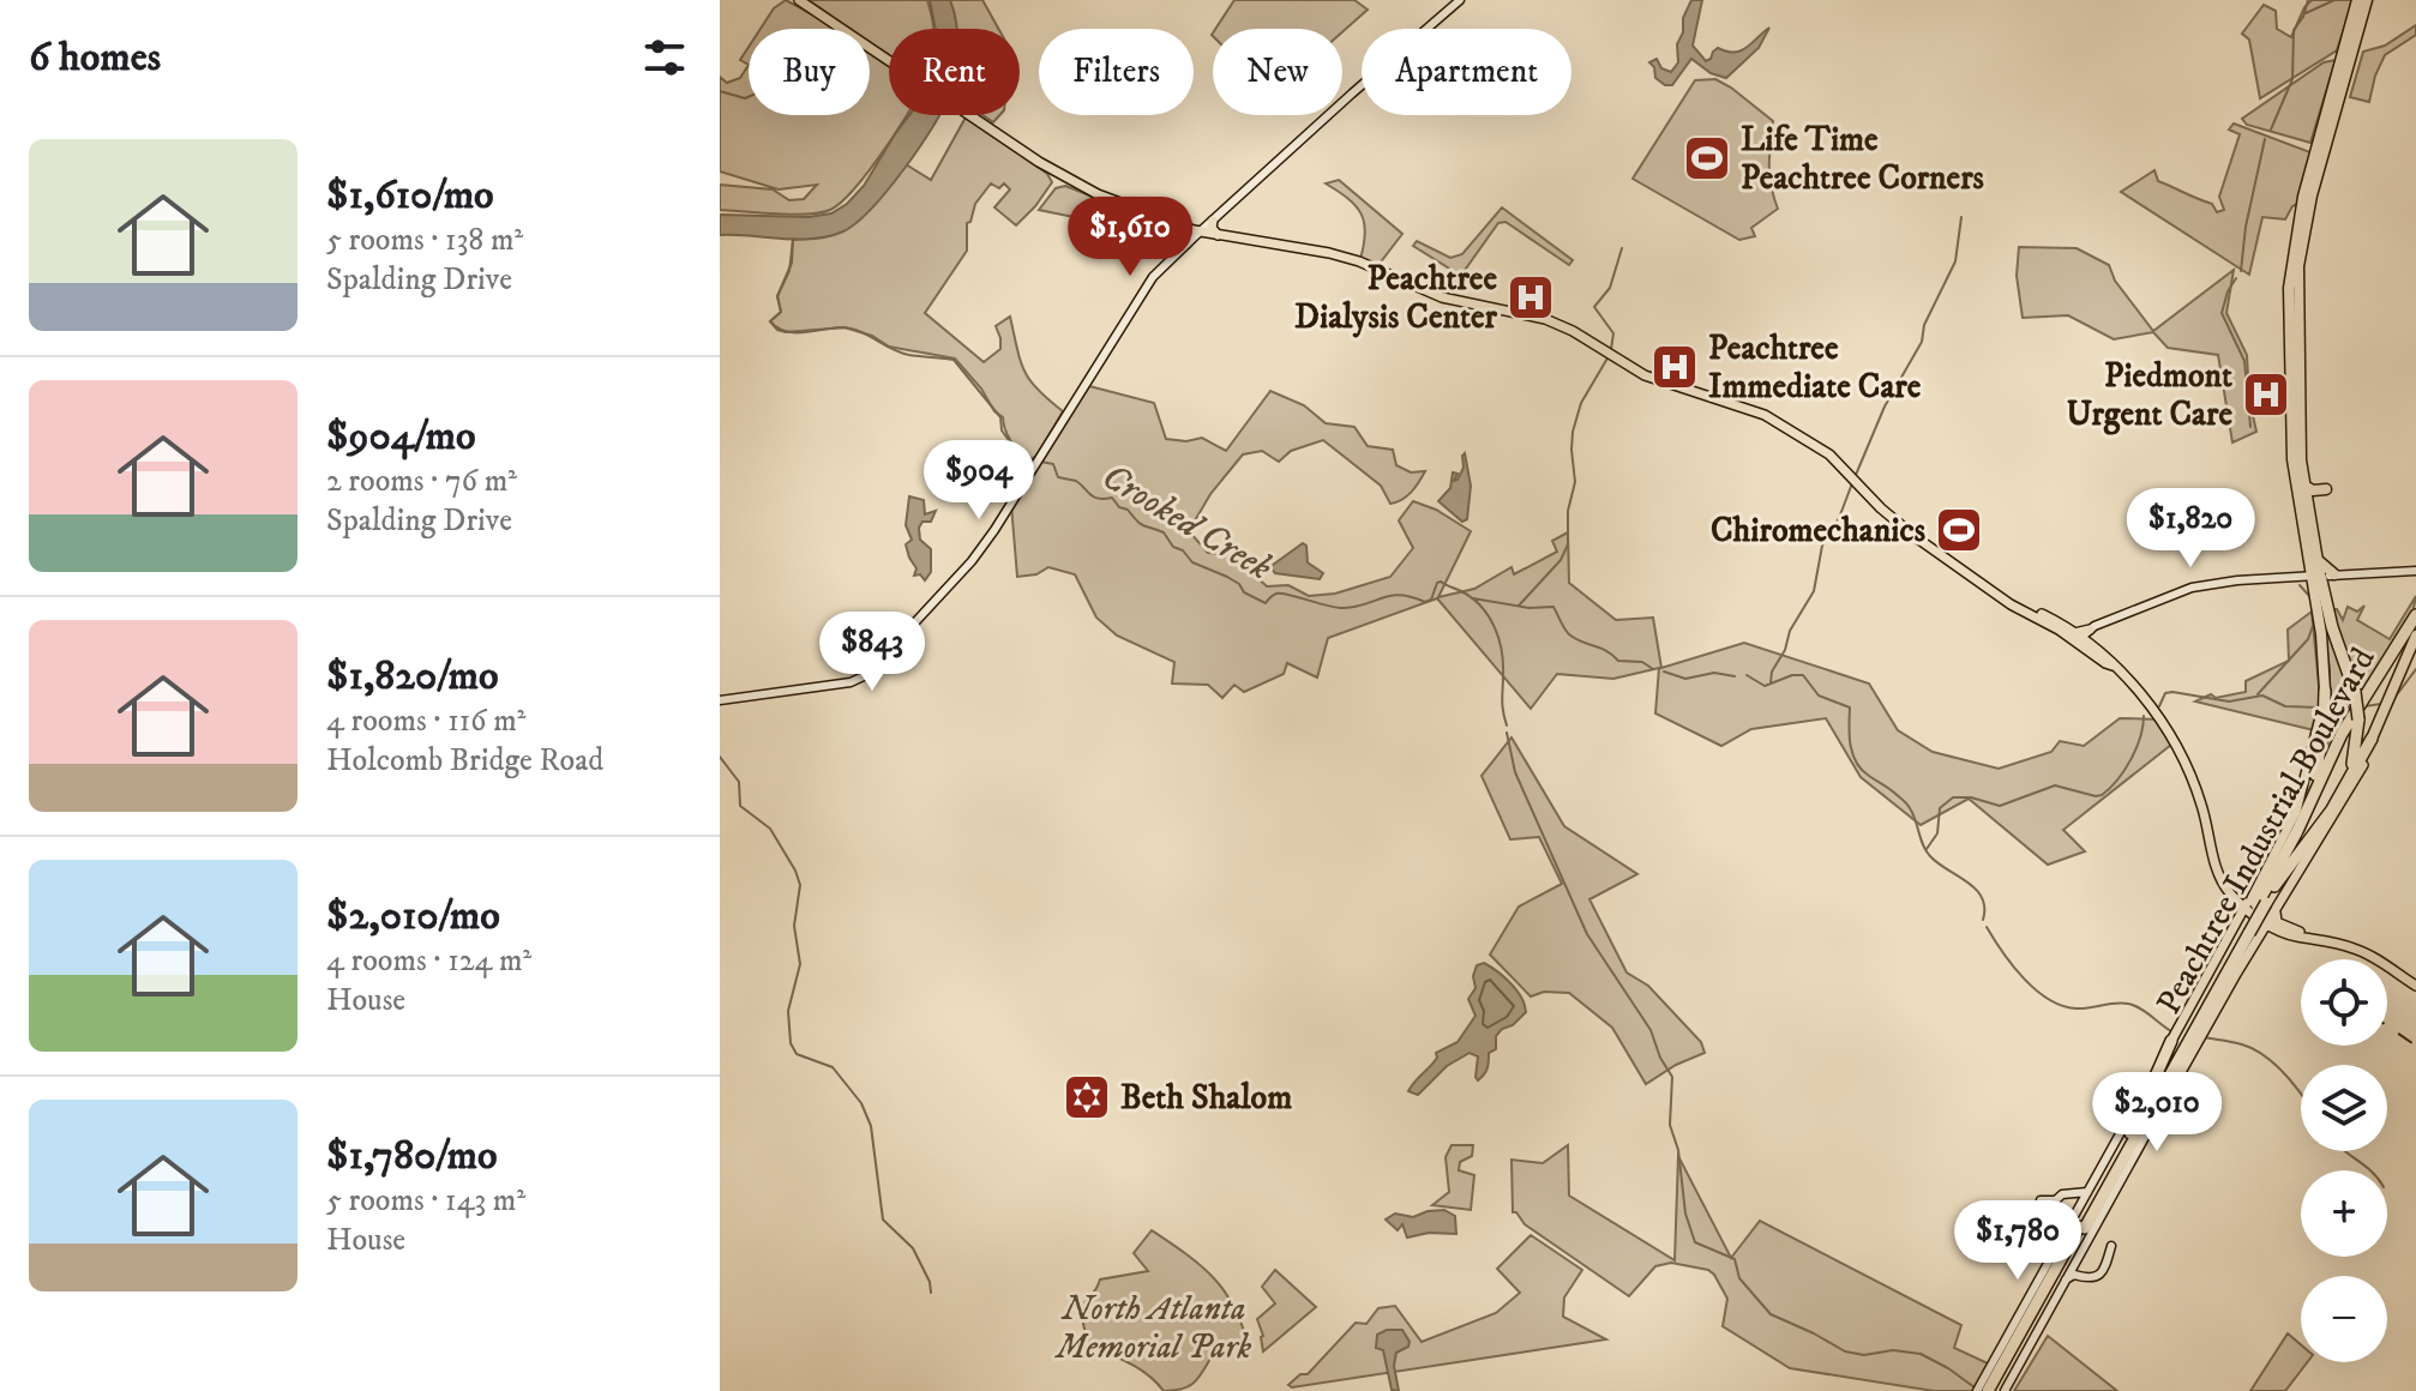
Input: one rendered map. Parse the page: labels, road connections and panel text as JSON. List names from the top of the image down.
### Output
{
  "streets": {
    "highway": ["Peachtree Industrial Boulevard"]
  },
  "water": ["Crooked Creek"],
  "parks": ["North Atlanta Memorial Park"],
  "places": {
    "sports": ["Life Time Peachtree Corners", "Chiromechanics"],
    "hospital": ["Peachtree Dialysis Center", "Peachtree Immediate Care", "Piedmont Urgent Care"],
    "synagogue": ["Beth Shalom"]
  },
  "page": {
    "heading": "6 homes",
    "chip": [
      "Buy",
      "Rent",
      "Filters",
      "New",
      "Apartment"
    ],
    "list": [
      {
        "name": "$1,610/mo",
        "note": "5 rooms · 138 m² · Spalding Drive"
      },
      {
        "name": "$904/mo",
        "note": "2 rooms · 76 m² · Spalding Drive"
      },
      {
        "name": "$1,820/mo",
        "note": "4 rooms · 116 m² · Holcomb Bridge Road"
      },
      {
        "name": "$2,010/mo",
        "note": "4 rooms · 124 m² · House"
      },
      {
        "name": "$1,780/mo",
        "note": "5 rooms · 143 m² · House"
      }
    ],
    "price": [
      "$1,610",
      "$904",
      "$1,820",
      "$843",
      "$2,010",
      "$1,780"
    ],
    "map_buttons": ["+", "−"]
  }
}
